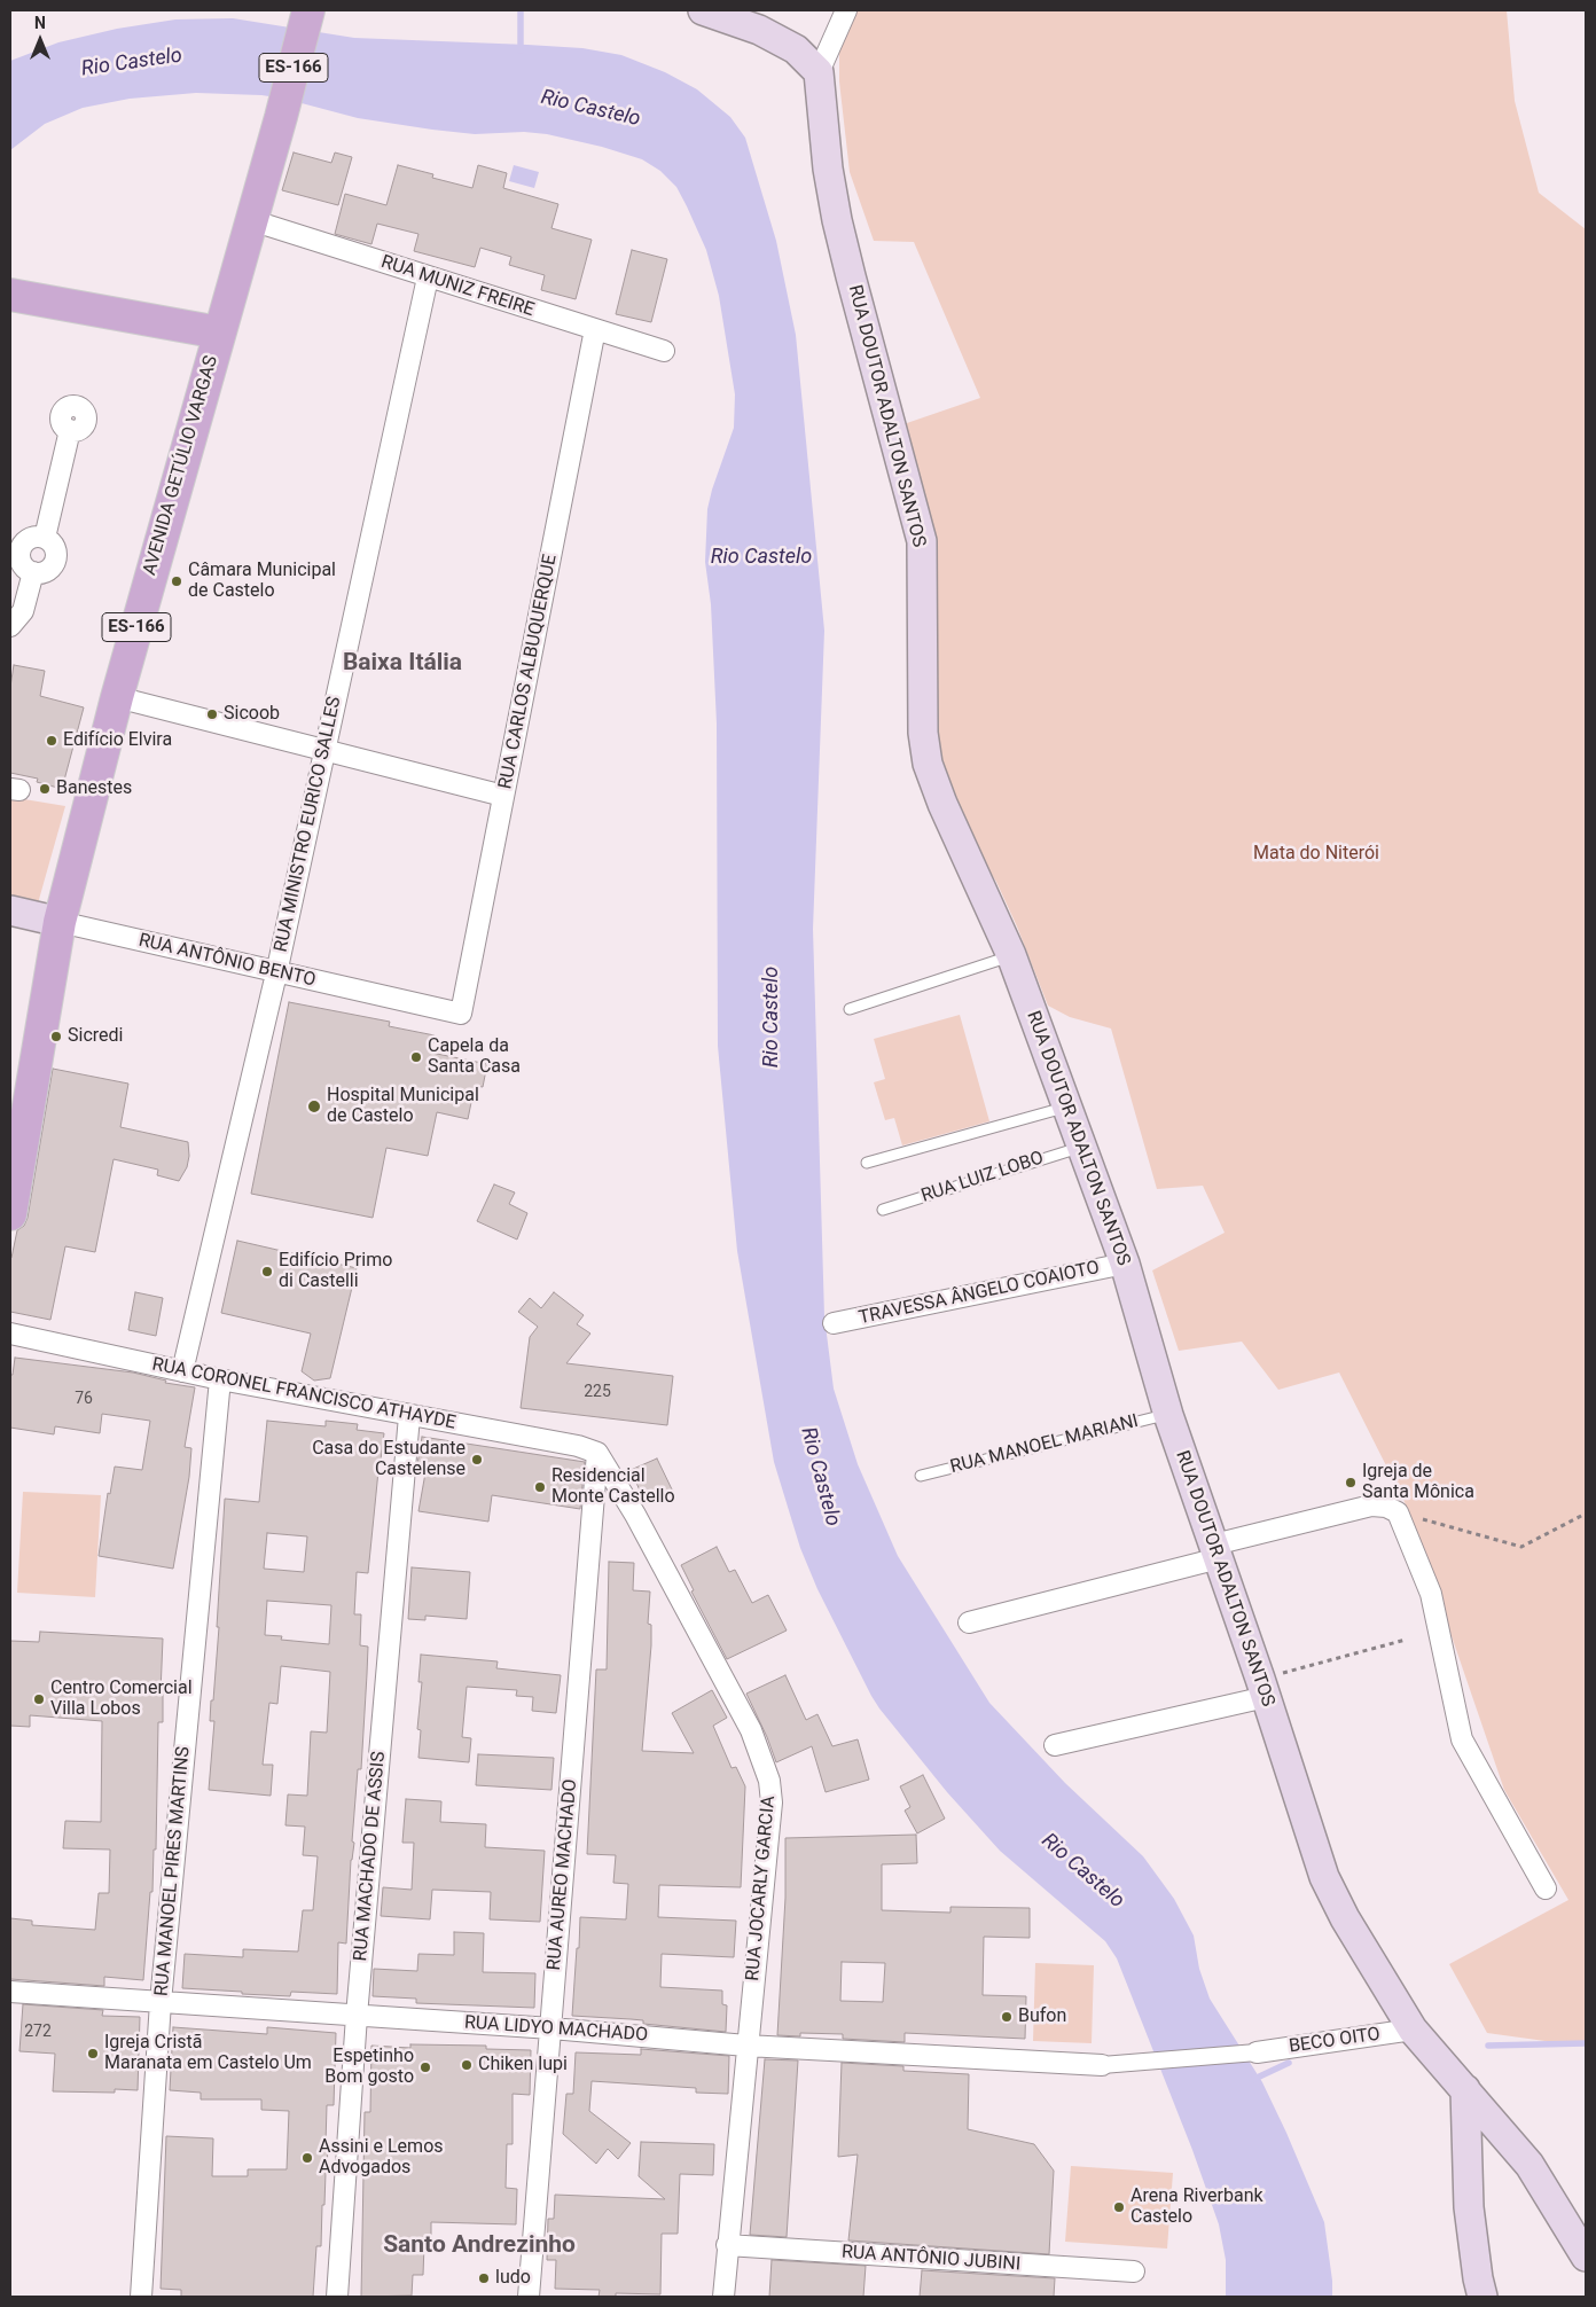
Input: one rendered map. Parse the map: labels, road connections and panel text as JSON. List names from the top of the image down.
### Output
{
  "streets": {
    "main road": ["ES-166", "RUA DOUTOR ADALTON SANTOS", "AVENIDA GETÚLIO VARGAS"],
    "street": [
      "RUA MUNIZ FREIRE",
      "RUA CARLOS ALBUQUERQUE",
      "RUA MINISTRO EURICO SALLES",
      "RUA ANTÔNIO BENTO",
      "TRAVESSA ÂNGELO COAIOTO",
      "RUA CORONEL FRANCISCO ATHAYDE",
      "RUA MACHADO DE ASSIS",
      "RUA MANOEL PIRES MARTINS",
      "RUA AUREO MACHADO",
      "RUA JOCARLY GARCIA",
      "RUA LIDYO MACHADO",
      "BECO OITO",
      "RUA ANTÔNIO JUBINI"
    ],
    "lane": ["RUA LUIZ LOBO", "RUA MANOEL MARIANI"]
  },
  "crossings": [
    ["ES-166", "AVENIDA GETÚLIO VARGAS"],
    ["ES-166", "RUA ANTÔNIO BENTO"],
    ["RUA MUNIZ FREIRE", "AVENIDA GETÚLIO VARGAS"],
    ["RUA MUNIZ FREIRE", "RUA CARLOS ALBUQUERQUE"],
    ["RUA MUNIZ FREIRE", "RUA MINISTRO EURICO SALLES"],
    ["RUA DOUTOR ADALTON SANTOS", "RUA LUIZ LOBO"],
    ["RUA DOUTOR ADALTON SANTOS", "TRAVESSA ÂNGELO COAIOTO"],
    ["RUA DOUTOR ADALTON SANTOS", "RUA MANOEL MARIANI"],
    ["RUA DOUTOR ADALTON SANTOS", "BECO OITO"],
    ["AVENIDA GETÚLIO VARGAS", "RUA ANTÔNIO BENTO"],
    ["RUA CARLOS ALBUQUERQUE", "RUA ANTÔNIO BENTO"],
    ["RUA MINISTRO EURICO SALLES", "RUA ANTÔNIO BENTO"],
    ["RUA MINISTRO EURICO SALLES", "RUA CORONEL FRANCISCO ATHAYDE"],
    ["RUA CORONEL FRANCISCO ATHAYDE", "RUA MACHADO DE ASSIS"],
    ["RUA CORONEL FRANCISCO ATHAYDE", "RUA MANOEL PIRES MARTINS"],
    ["RUA CORONEL FRANCISCO ATHAYDE", "RUA AUREO MACHADO"],
    ["RUA CORONEL FRANCISCO ATHAYDE", "RUA JOCARLY GARCIA"],
    ["RUA MACHADO DE ASSIS", "RUA LIDYO MACHADO"],
    ["RUA MANOEL PIRES MARTINS", "RUA LIDYO MACHADO"],
    ["RUA AUREO MACHADO", "RUA JOCARLY GARCIA"],
    ["RUA AUREO MACHADO", "RUA LIDYO MACHADO"],
    ["RUA JOCARLY GARCIA", "RUA LIDYO MACHADO"],
    ["RUA JOCARLY GARCIA", "RUA ANTÔNIO JUBINI"]
  ],
  "districts": ["Baixa Itália", "Santo Andrezinho"],
  "water": ["Rio Castelo"],
  "parks": ["Mata do Niterói"],
  "places": [
    "Câmara Municipal de Castelo",
    "Sicoob",
    "Edifício Elvira",
    "Banestes",
    "Sicredi",
    "Capela da Santa Casa",
    "Hospital Municipal de Castelo",
    "Edifício Primo di Castelli",
    "Casa do Estudante Castelense",
    "Igreja de Santa Mônica",
    "Residencial Monte Castello",
    "Centro Comercial Villa Lobos",
    "Bufon",
    "Igreja Cristã Maranata em Castelo Um",
    "Chiken lupi",
    "Espetinho Bom gosto",
    "Assini e Lemos Advogados",
    "Arena Riverbank Castelo",
    "ludo"
  ],
  "house_numbers": ["225", "76", "272"],
  "north": "top"
}
